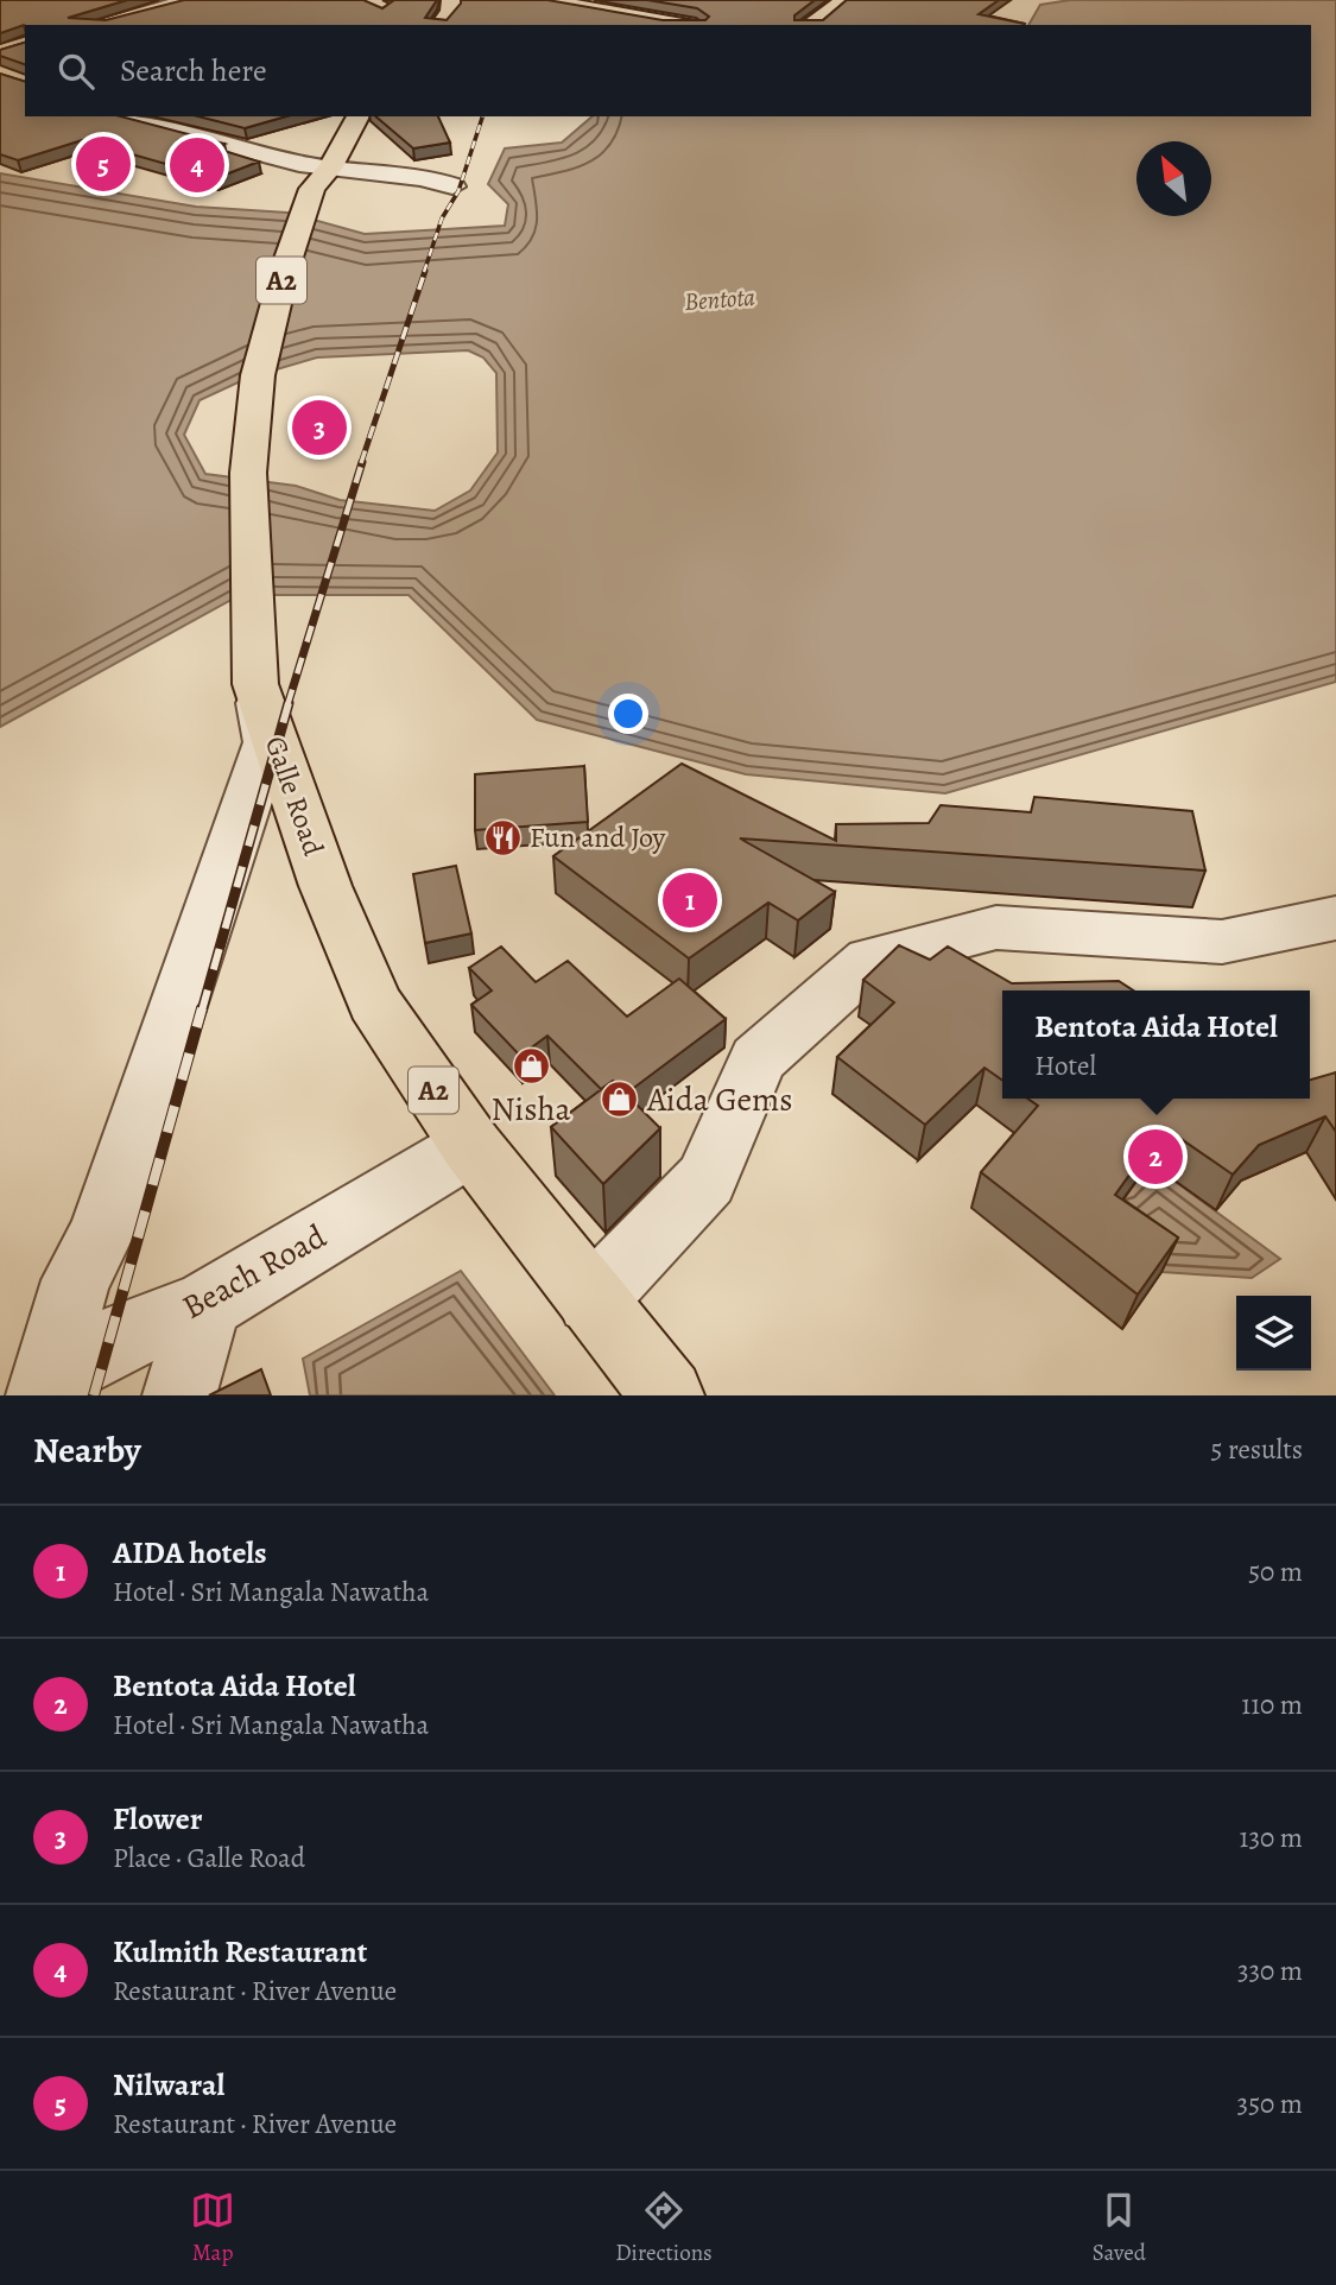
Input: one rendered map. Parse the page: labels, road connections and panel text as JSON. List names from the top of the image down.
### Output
{
  "streets": {
    "main road": ["A2", "Galle Road"],
    "street": ["Beach Road"]
  },
  "crossings": [
    ["Galle Road", "Beach Road"]
  ],
  "water": ["Bentota"],
  "places": {
    "restaurant": ["Fun and Joy"],
    "shop": ["Nisha", "Aida Gems"]
  },
  "north": "top left",
  "page": {
    "search": "Search here",
    "pins": [
      "5",
      "4",
      "3",
      "1",
      "2"
    ],
    "popup": ["Bentota Aida Hotel", "Hotel"],
    "heading": ["Nearby", "5 results"],
    "list": [
      {
        "mark": "1",
        "name": "AIDA hotels",
        "note": "Hotel · Sri Mangala Nawatha",
        "value": "50 m"
      },
      {
        "mark": "2",
        "name": "Bentota Aida Hotel",
        "note": "Hotel · Sri Mangala Nawatha",
        "value": "110 m"
      },
      {
        "mark": "3",
        "name": "Flower",
        "note": "Place · Galle Road",
        "value": "130 m"
      },
      {
        "mark": "4",
        "name": "Kulmith Restaurant",
        "note": "Restaurant · River Avenue",
        "value": "330 m"
      },
      {
        "mark": "5",
        "name": "Nilwaral",
        "note": "Restaurant · River Avenue",
        "value": "350 m"
      }
    ],
    "nav": ["Map", "Directions", "Saved"]
  }
}
